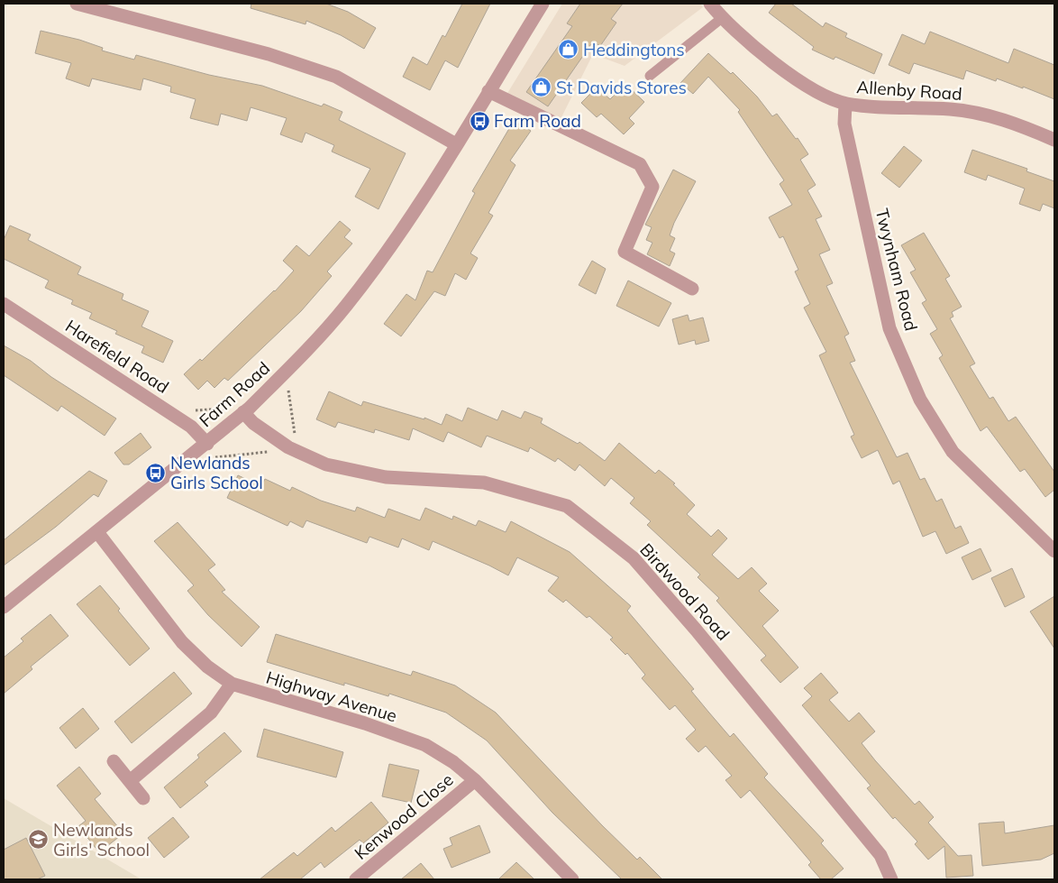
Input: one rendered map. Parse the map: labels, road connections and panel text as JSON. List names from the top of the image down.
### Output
{
  "streets": {
    "street": [
      "Allenby Road",
      "Twynham Road",
      "Harefield Road",
      "Farm Road",
      "Birdwood Road",
      "Highway Avenue",
      "Kenwood Close"
    ]
  },
  "crossings": [
    ["Allenby Road", "Twynham Road"],
    ["Harefield Road", "Farm Road"],
    ["Farm Road", "Birdwood Road"],
    ["Farm Road", "Highway Avenue"],
    ["Highway Avenue", "Kenwood Close"]
  ],
  "places": {
    "shop": ["Heddingtons", "St Davids Stores"],
    "bus stop": ["Farm Road", "Newlands Girls School"],
    "school or university": ["Newlands Girls' School"]
  }
}
